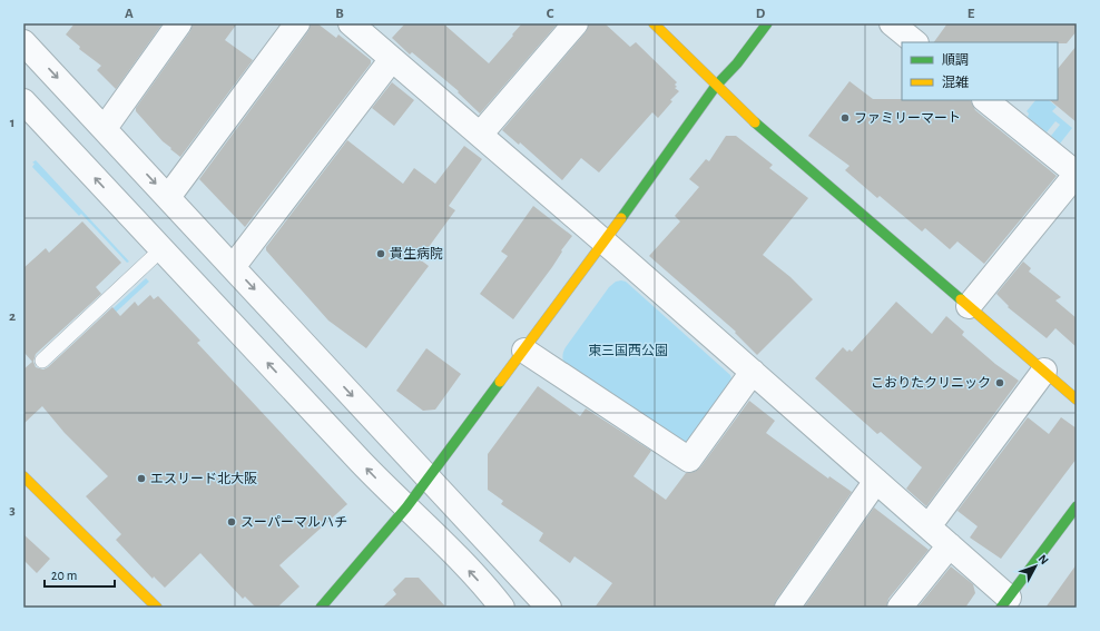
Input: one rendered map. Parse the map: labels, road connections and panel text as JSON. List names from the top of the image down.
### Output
{
  "parks": ["東三国西公園"],
  "places": [
    "ファミリーマート",
    "貴生病院",
    "こおりたクリニック",
    "エスリード北大阪",
    "スーパーマルハチ"
  ],
  "legend": ["順調", "混雑"],
  "scale_bar": "20 m",
  "north": "top right",
  "grid": {
    "columns": [
      "A",
      "B",
      "C",
      "D",
      "E"
    ],
    "rows": ["1", "2", "3"]
  }
}
